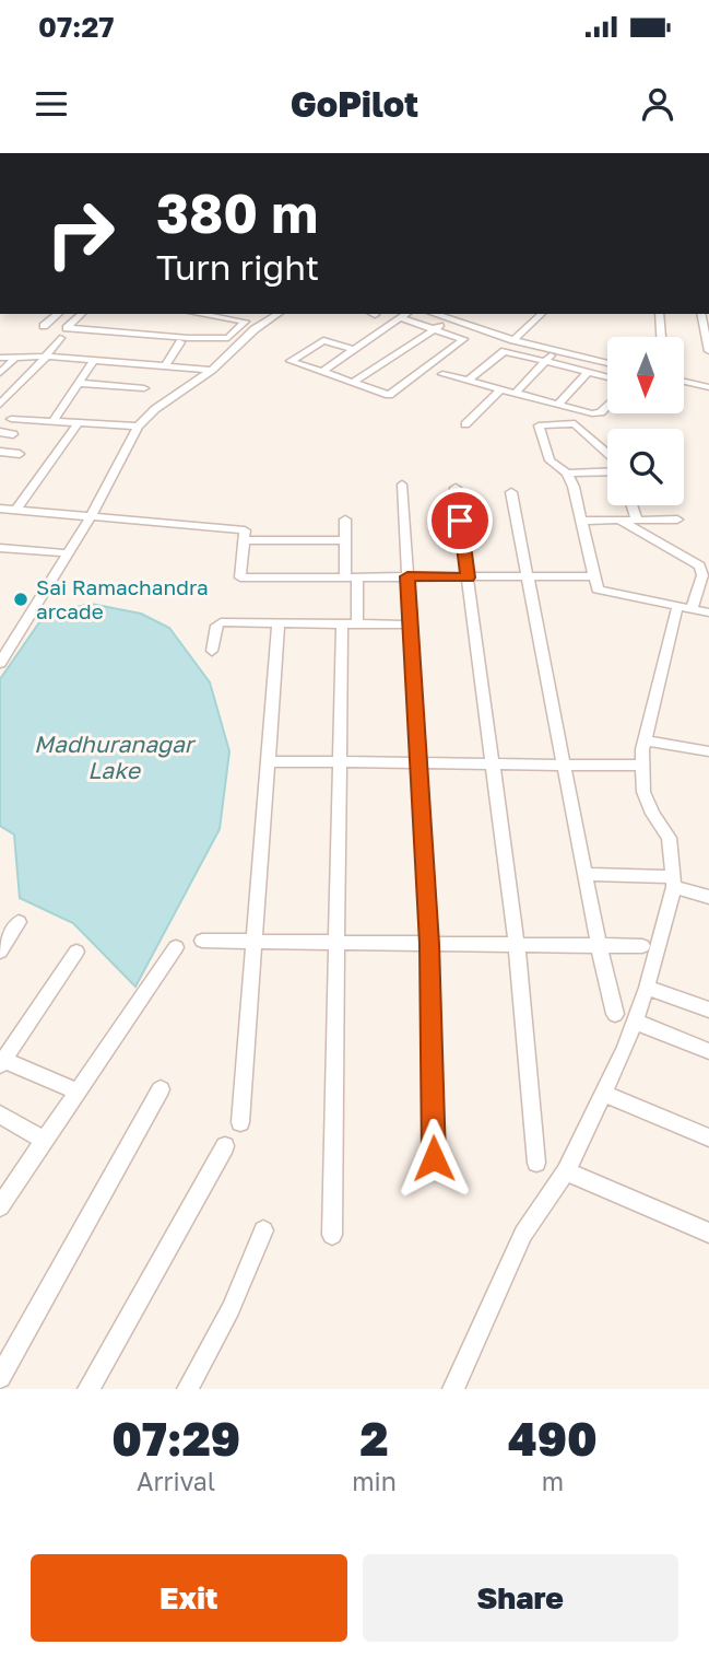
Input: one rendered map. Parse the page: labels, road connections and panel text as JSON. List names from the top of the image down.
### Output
{
  "water": ["Madhuranagar Lake"],
  "places": ["Sai Ramachandra arcade"],
  "north": "bottom",
  "page": {
    "status": "07:27",
    "header": "GoPilot",
    "turn": ["380 m", "Turn right"],
    "eta": [
      "07:29",
      "Arrival",
      "2",
      "min",
      "490",
      "m"
    ],
    "buttons": ["Exit", "Share"]
  }
}
